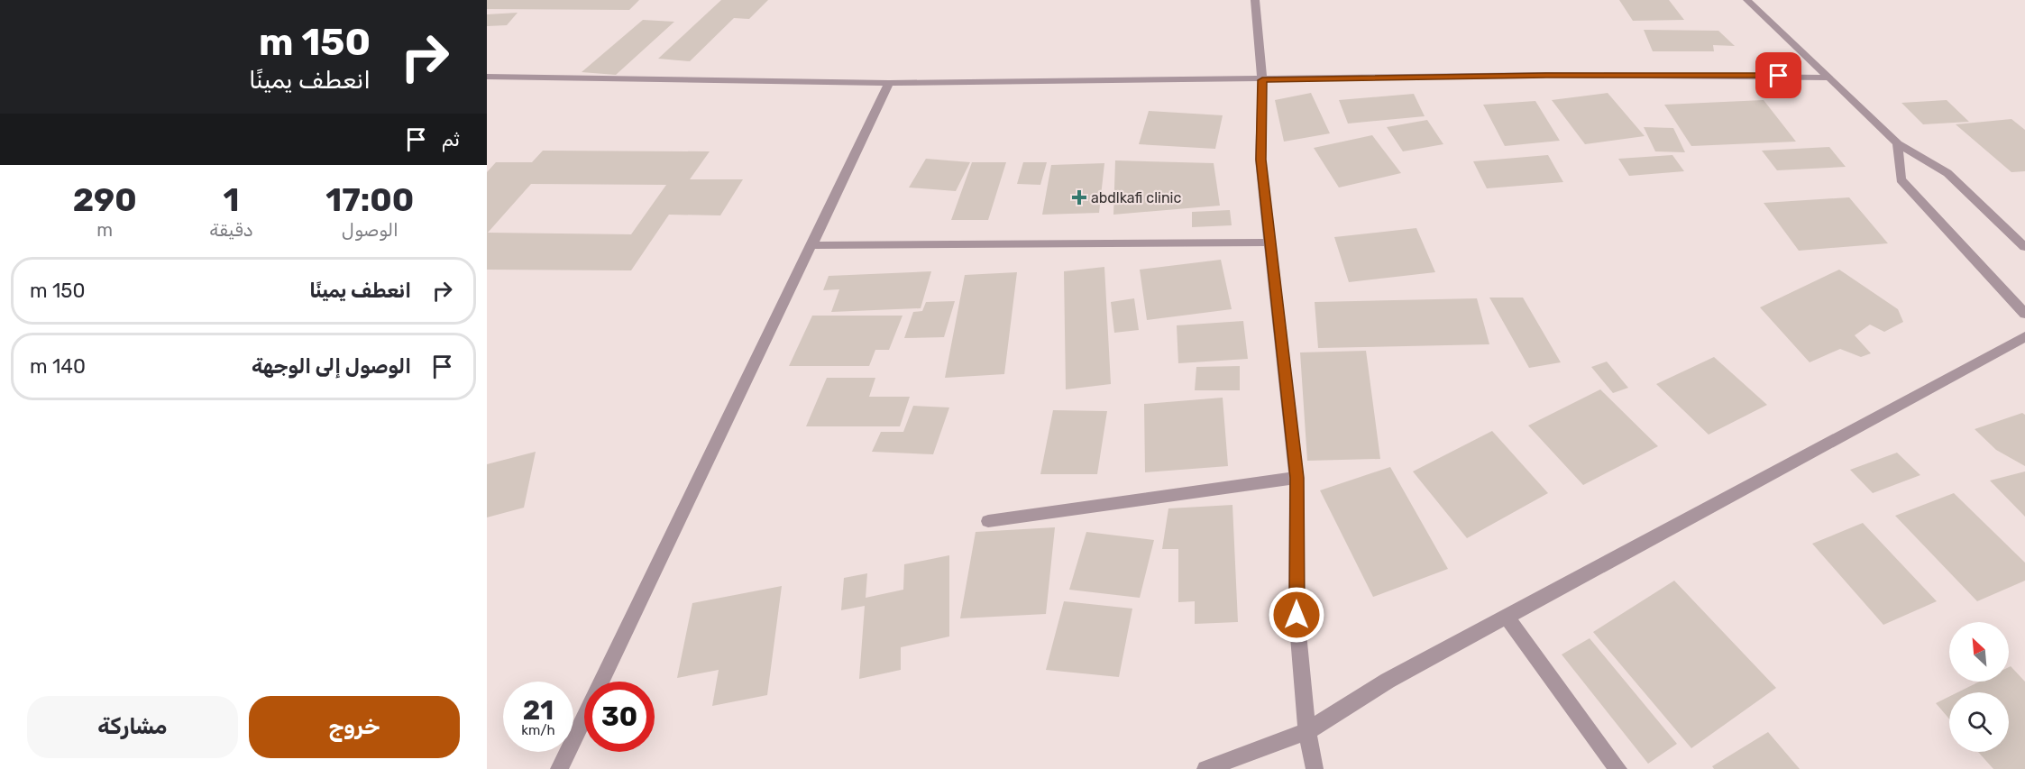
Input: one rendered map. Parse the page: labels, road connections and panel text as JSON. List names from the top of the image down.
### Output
{
  "places": {
    "health": ["abdlkafi clinic"]
  },
  "north": "top left",
  "page": {
    "turn": ["150 m", "انعطف يمينًا"],
    "then": "ثم",
    "eta": [
      "17:00",
      "الوصول",
      "1",
      "دقيقة",
      "290",
      "m"
    ],
    "list": [
      {
        "name": "انعطف يمينًا",
        "value": "150 m"
      },
      {
        "name": "الوصول إلى الوجهة",
        "value": "140 m"
      }
    ],
    "speed": "21 km/h",
    "limit": "30",
    "buttons": ["خروج", "مشاركة"]
  }
}
